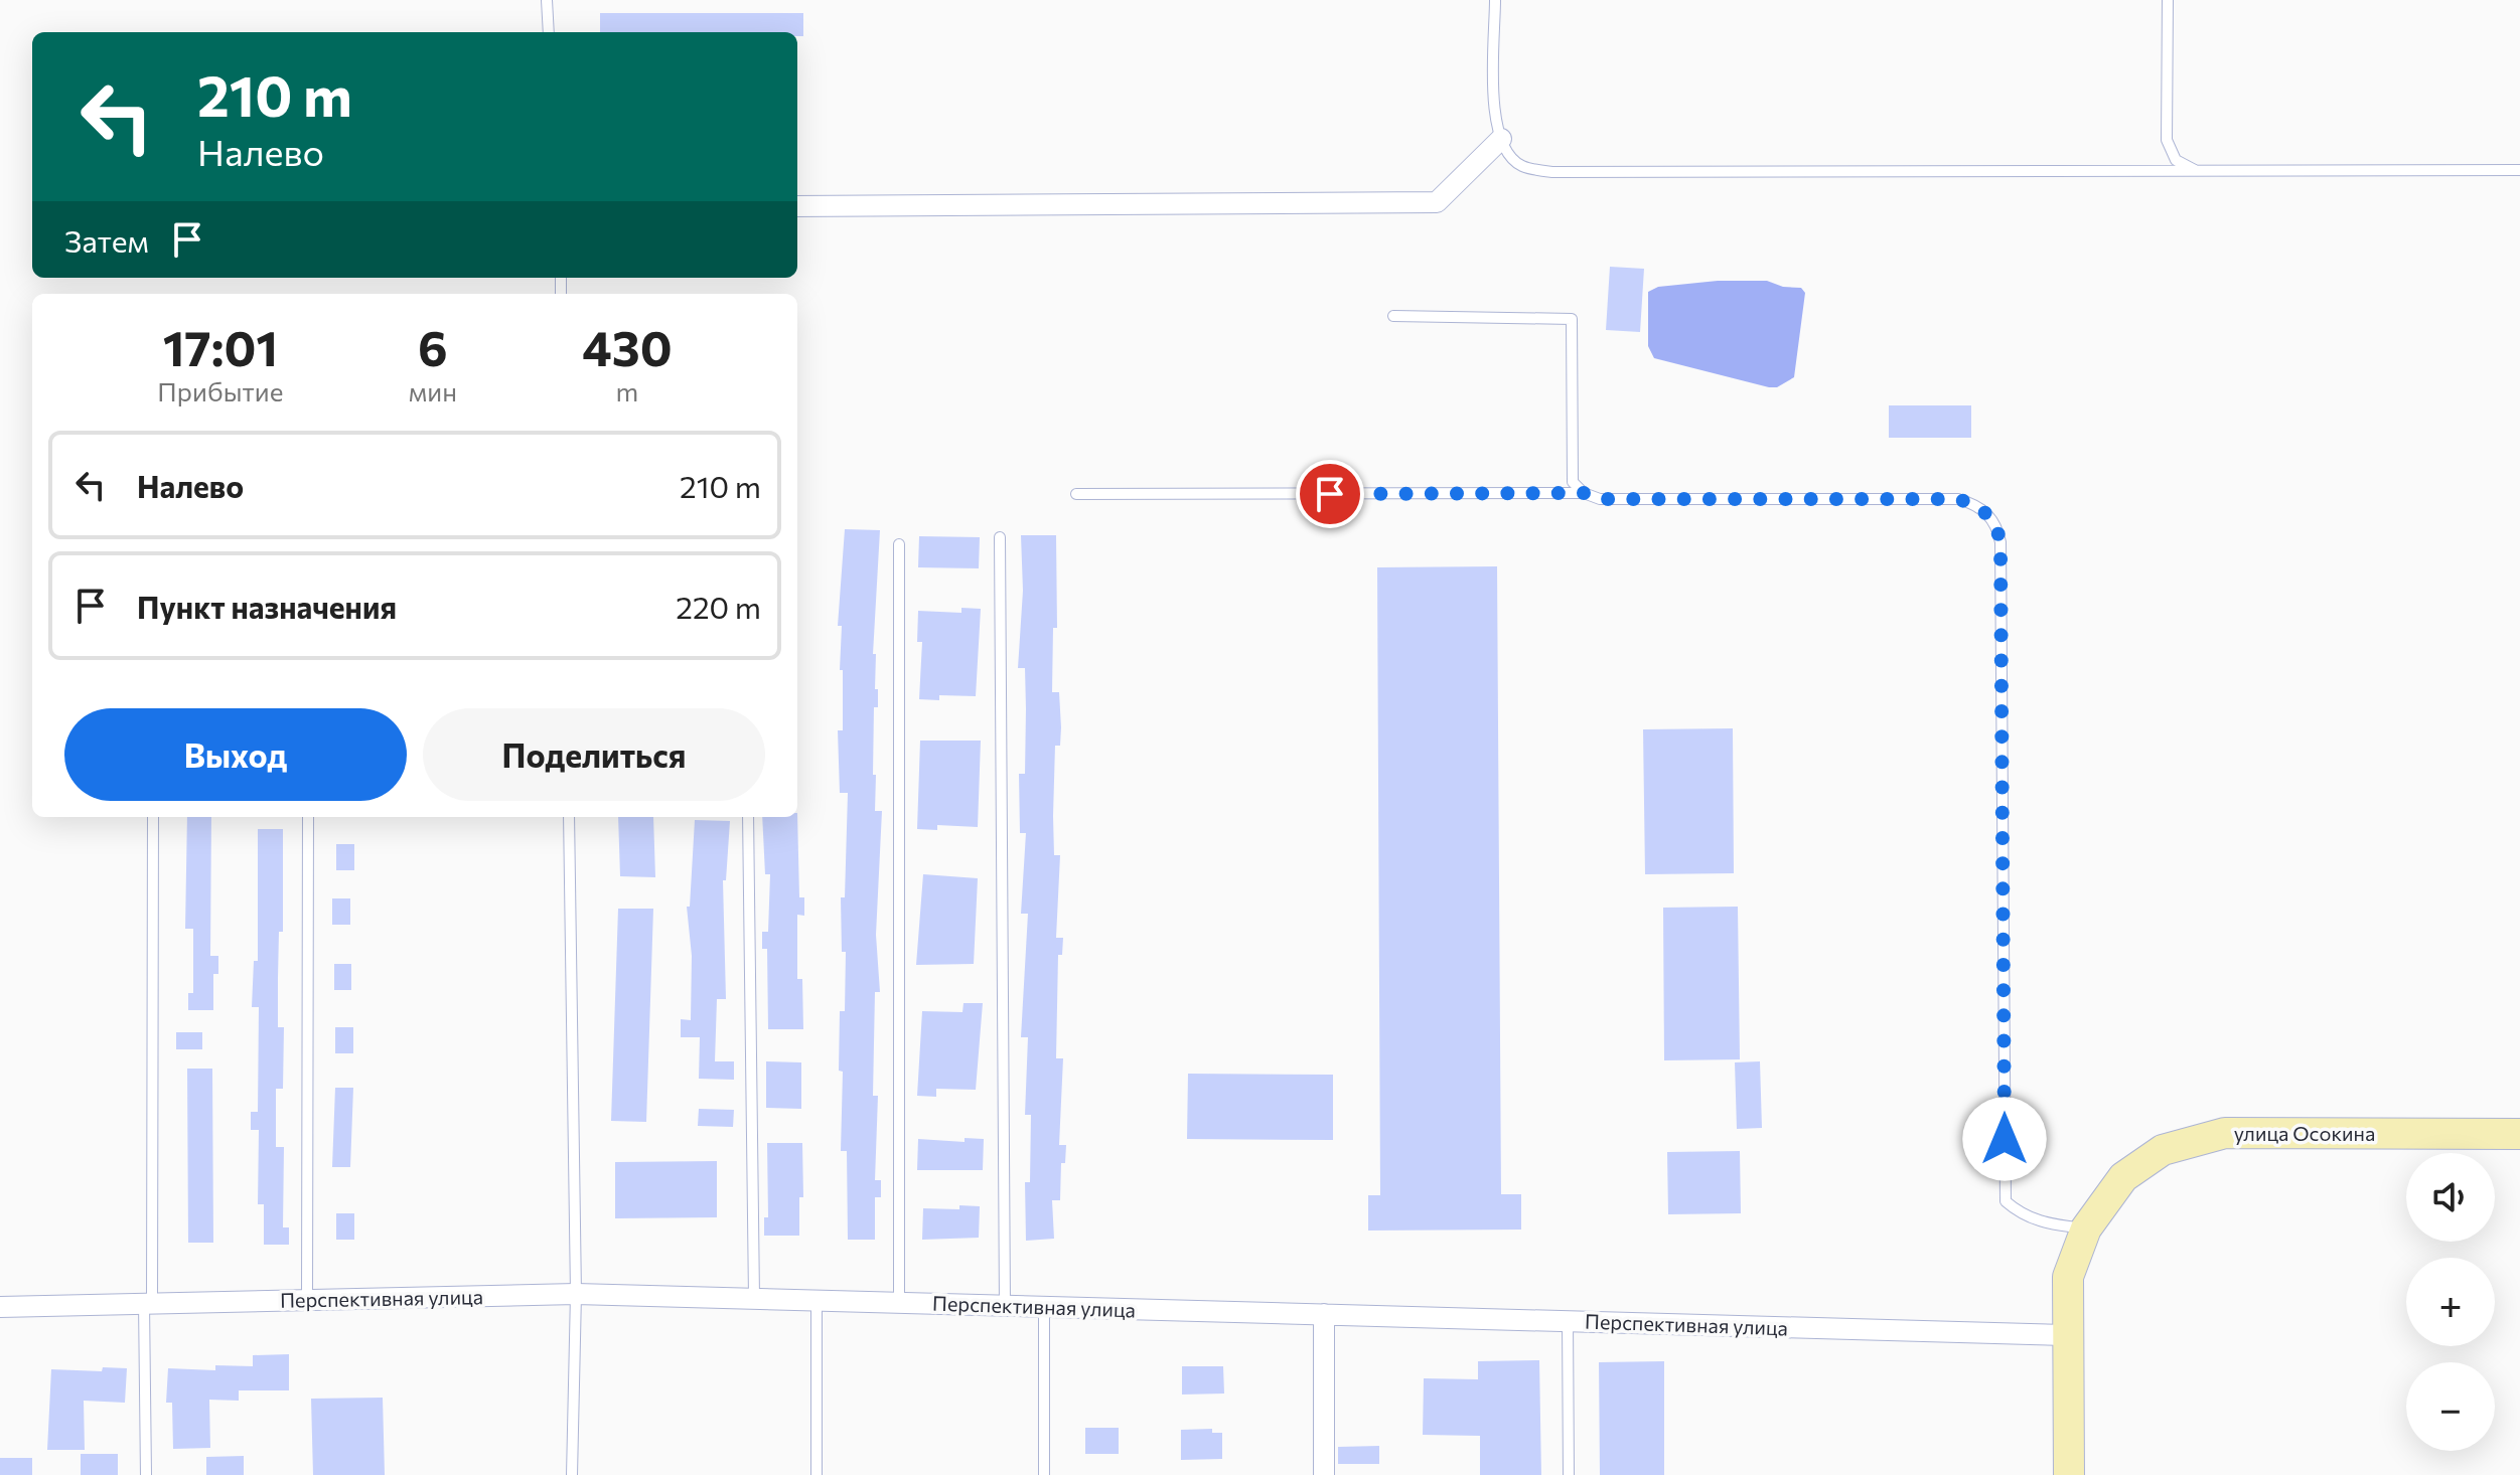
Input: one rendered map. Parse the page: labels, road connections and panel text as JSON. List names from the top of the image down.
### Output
{
  "streets": {
    "main road": ["улица Осокина"],
    "street": ["Перспективная улица"]
  },
  "crossings": [
    ["улица Осокина", "Перспективная улица"]
  ],
  "page": {
    "turn": ["210 m", "Налево"],
    "then": "Затем",
    "eta": [
      "17:01",
      "Прибытие",
      "6",
      "мин",
      "430",
      "m"
    ],
    "list": [
      {
        "name": "Налево",
        "value": "210 m"
      },
      {
        "name": "Пункт назначения",
        "value": "220 m"
      }
    ],
    "buttons": ["Выход", "Поделиться"],
    "map_buttons": ["+", "−"]
  }
}
